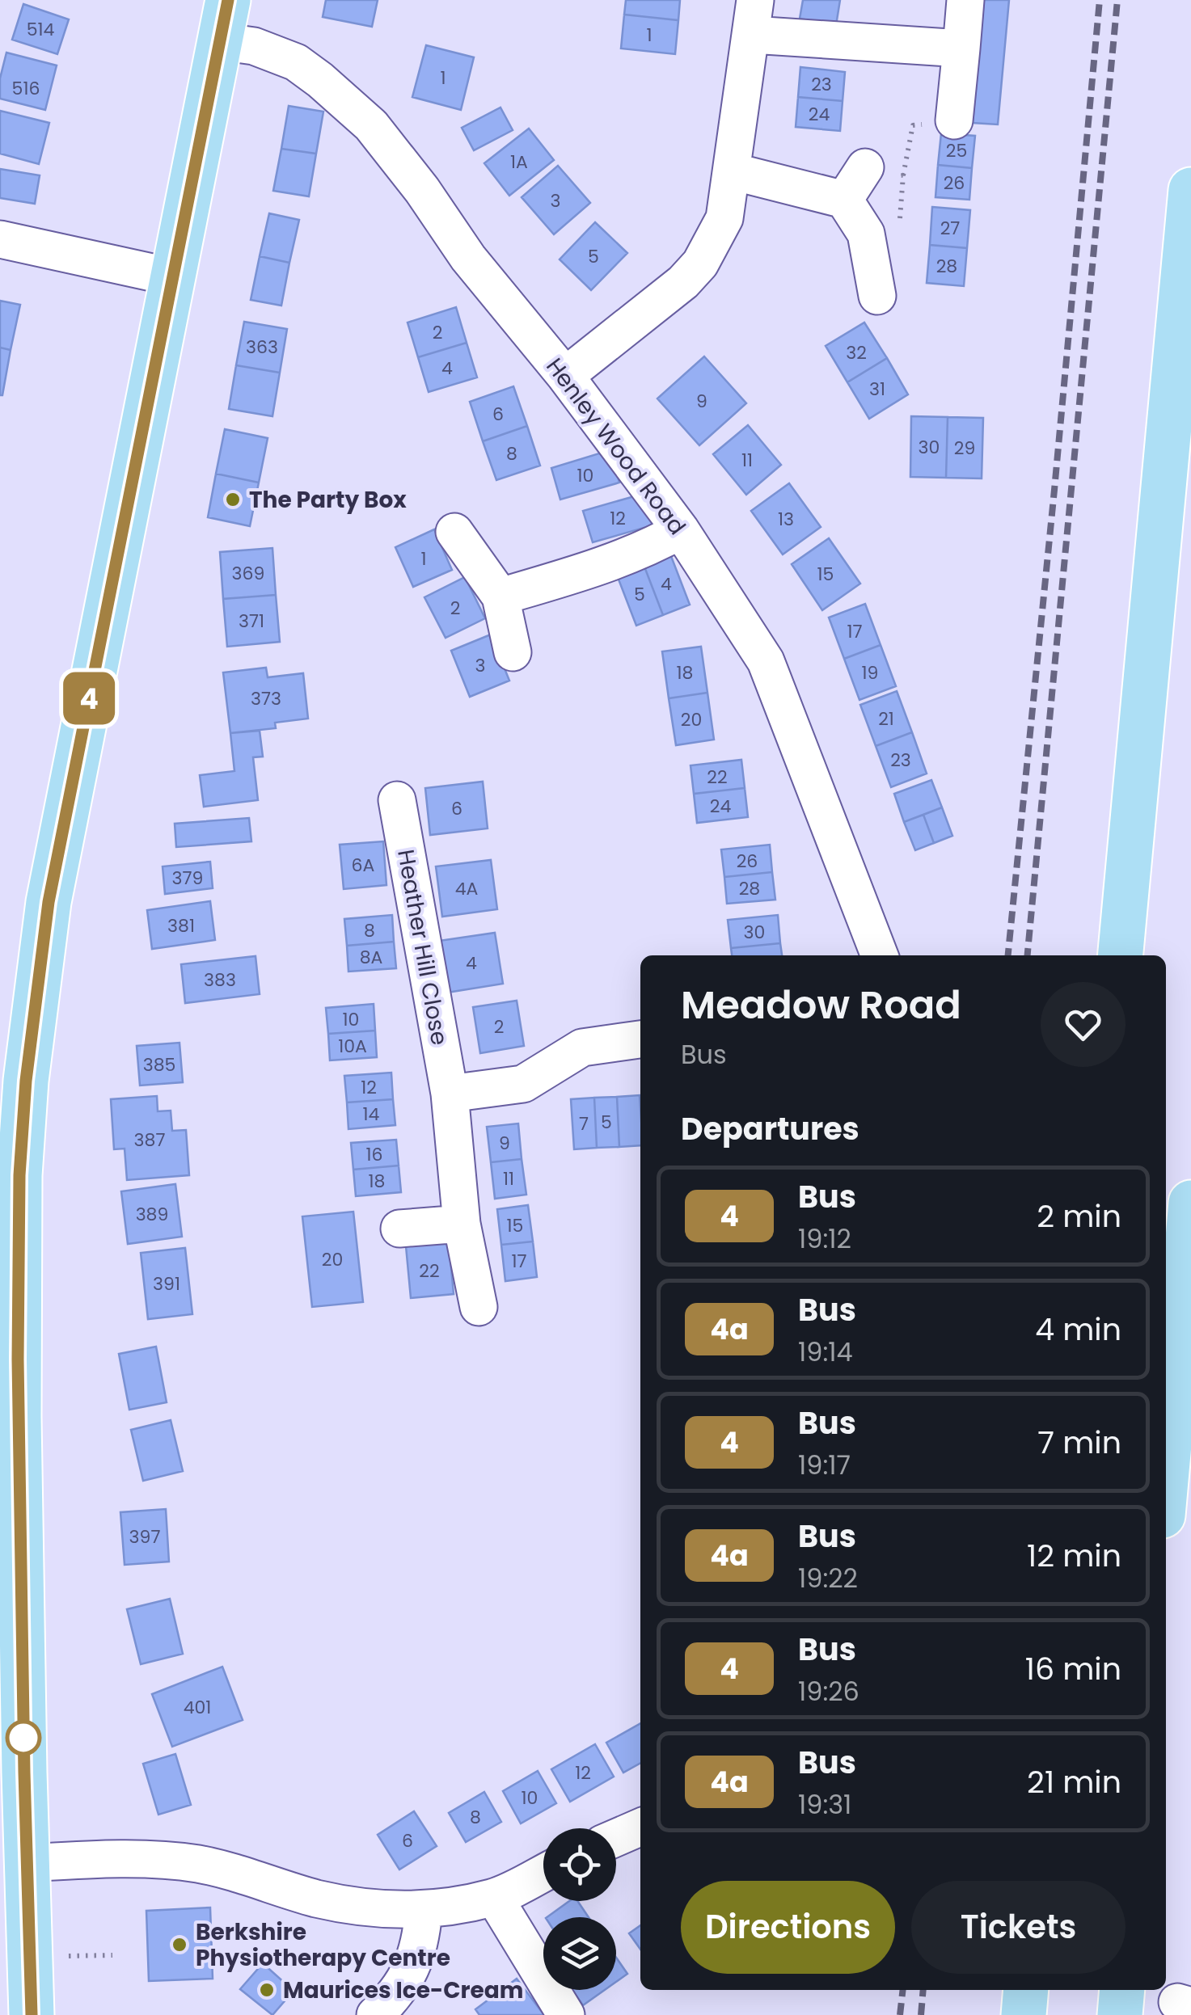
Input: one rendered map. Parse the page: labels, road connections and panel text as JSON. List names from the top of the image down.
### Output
{
  "streets": {
    "street": ["Henley Wood Road", "Heather Hill Close"]
  },
  "places": ["The Party Box", "Berkshire Physiotherapy Centre", "Maurices Ice-Cream"],
  "lines": ["bus line 4"],
  "house_numbers": [
    "514",
    "1",
    "1",
    "23",
    "516",
    "24",
    "25",
    "1A",
    "26",
    "3",
    "27",
    "5",
    "28",
    "2",
    "363",
    "32",
    "4",
    "31",
    "9",
    "6",
    "30",
    "29",
    "8",
    "11",
    "10",
    "12",
    "13",
    "1",
    "369",
    "15",
    "4",
    "5",
    "2",
    "371",
    "17",
    "3",
    "18",
    "19",
    "373",
    "21",
    "20",
    "23",
    "22",
    "24",
    "6",
    "26",
    "6A",
    "379",
    "4A",
    "28",
    "381",
    "8",
    "30",
    "8A",
    "4",
    "383",
    "10",
    "2",
    "10A",
    "385",
    "12",
    "14",
    "5",
    "7",
    "387",
    "9",
    "16",
    "11",
    "18",
    "389",
    "15",
    "20",
    "17",
    "22",
    "391",
    "397",
    "401",
    "12",
    "10",
    "8",
    "6"
  ],
  "page": {
    "on_map": "4",
    "heading": [
      ["Meadow Road", "Bus"],
      "Departures"
    ],
    "list": [
      {
        "mark": "4",
        "name": "Bus",
        "note": "19:12",
        "value": "2 min"
      },
      {
        "mark": "4a",
        "name": "Bus",
        "note": "19:14",
        "value": "4 min"
      },
      {
        "mark": "4",
        "name": "Bus",
        "note": "19:17",
        "value": "7 min"
      },
      {
        "mark": "4a",
        "name": "Bus",
        "note": "19:22",
        "value": "12 min"
      },
      {
        "mark": "4",
        "name": "Bus",
        "note": "19:26",
        "value": "16 min"
      },
      {
        "mark": "4a",
        "name": "Bus",
        "note": "19:31",
        "value": "21 min"
      }
    ],
    "buttons": ["Directions", "Tickets"]
  }
}
